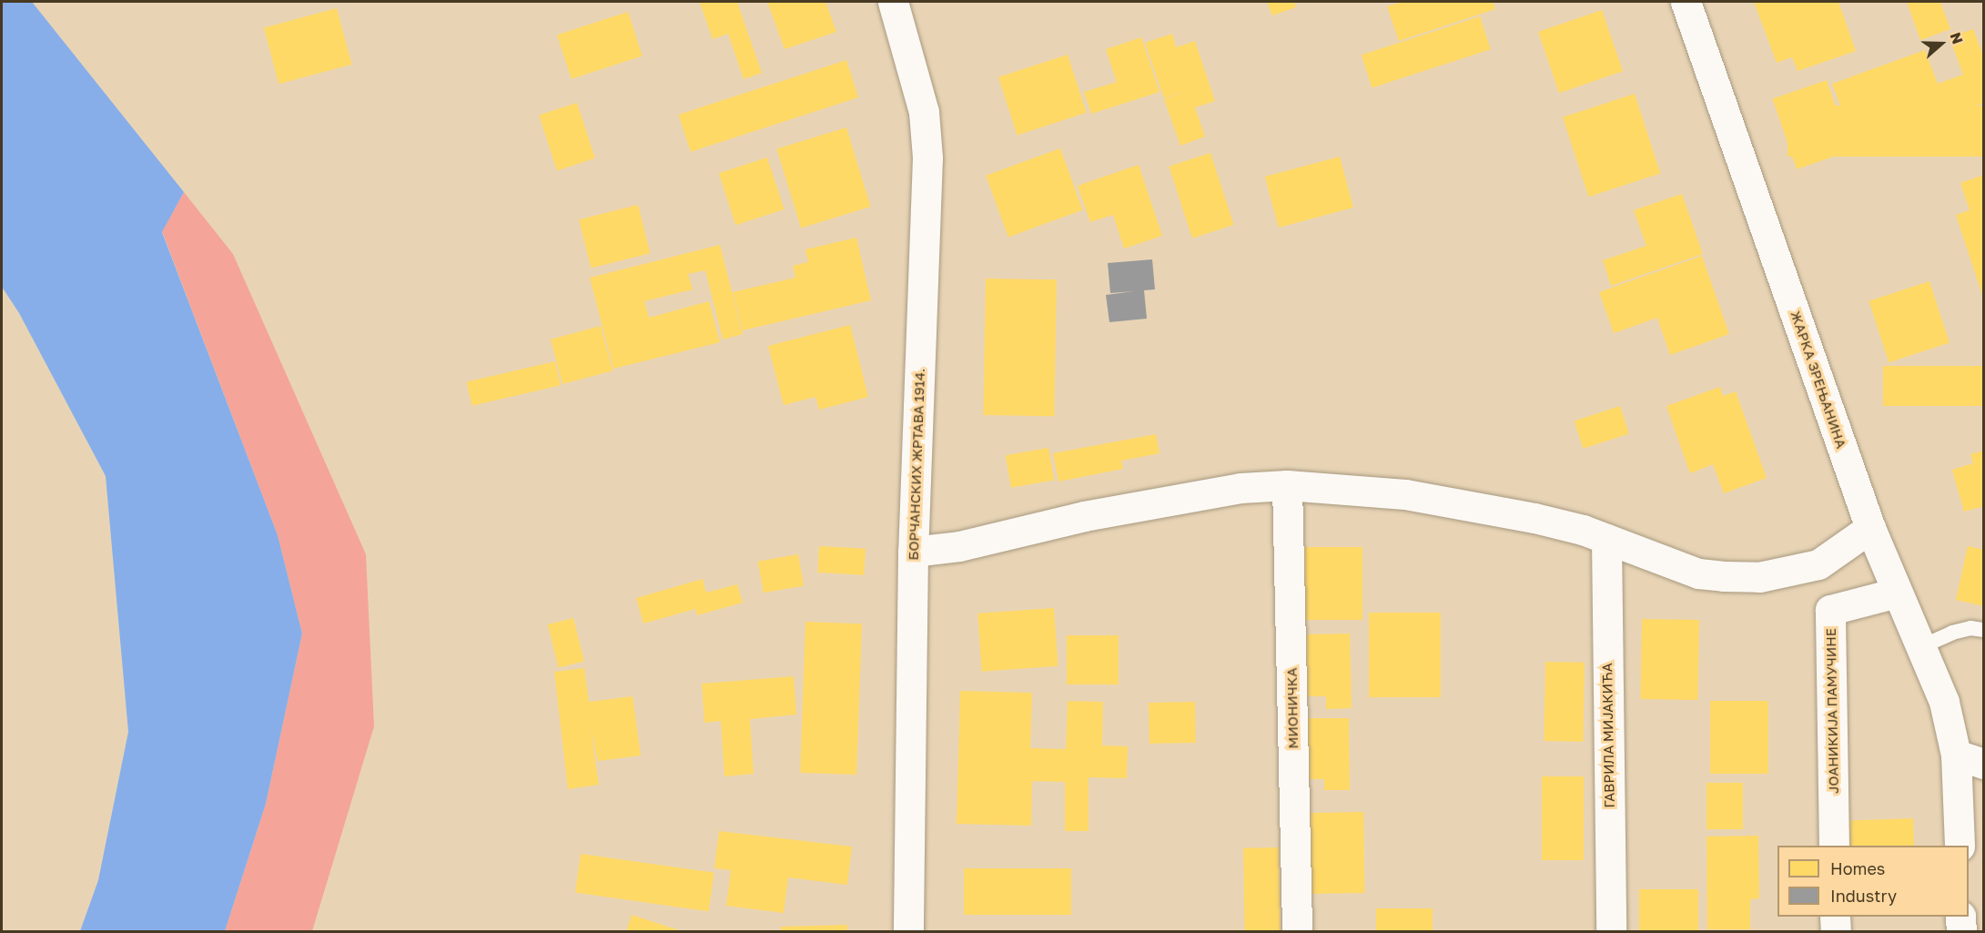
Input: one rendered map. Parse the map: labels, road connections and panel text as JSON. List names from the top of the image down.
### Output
{
  "streets": {
    "street": [
      "ЖАРКА ЗРЕЊАНИНА",
      "БОРЧАНСКИХ ЖРТАВА 1914.",
      "МИОНИЧКА",
      "ЈОАНИКИЈА ПАМУЧИНЕ",
      "ГАВРИЛА МИЈАКИЋА"
    ]
  },
  "crossings": [
    ["ЖАРКА ЗРЕЊАНИНА", "ЈОАНИКИЈА ПАМУЧИНЕ"]
  ],
  "legend": ["Homes", "Industry"],
  "north": "right"
}
